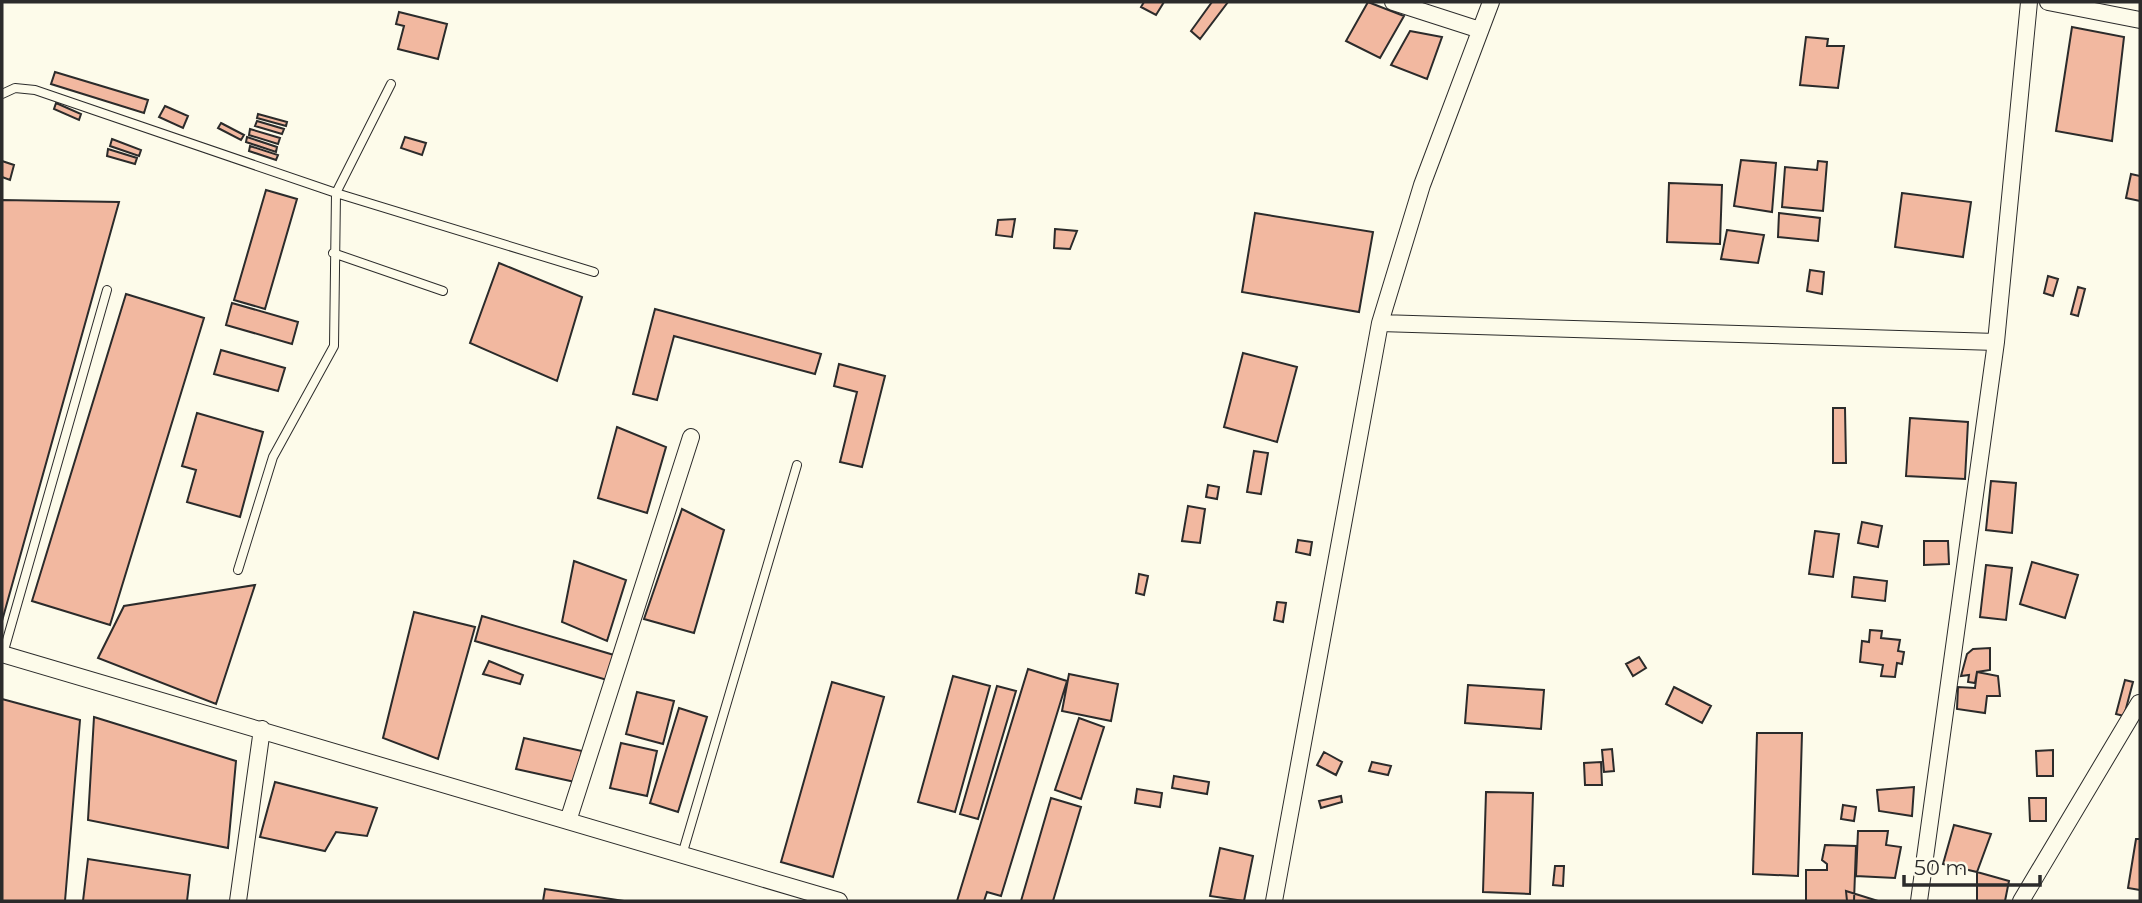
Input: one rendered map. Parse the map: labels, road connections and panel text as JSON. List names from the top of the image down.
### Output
{
  "scale_bar": "50 m"
}
